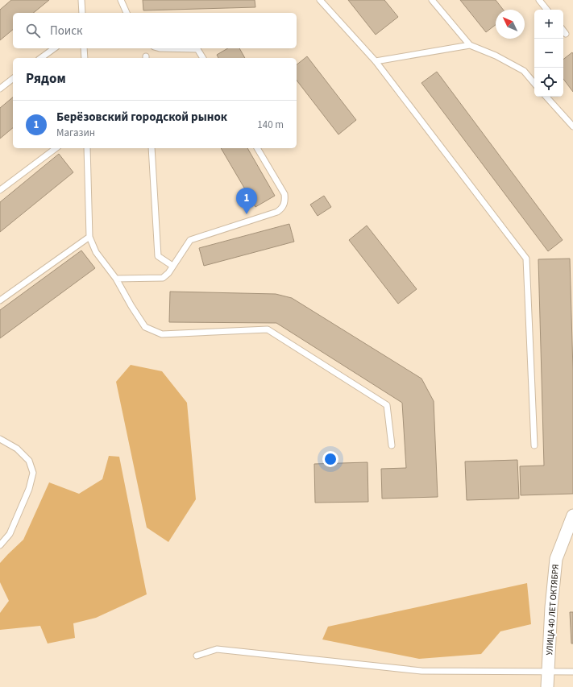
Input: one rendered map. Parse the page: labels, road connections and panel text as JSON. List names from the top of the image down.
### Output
{
  "streets": {
    "street": ["УЛИЦА 40 ЛЕТ ОКТЯБРЯ"]
  },
  "north": "top left",
  "page": {
    "map_buttons": ["+", "−"],
    "search": "Поиск",
    "heading": "Рядом",
    "list": [
      {
        "mark": "1",
        "name": "Берёзовский городской рынок",
        "note": "Магазин",
        "value": "140 m"
      }
    ],
    "pins": "1"
  }
}
